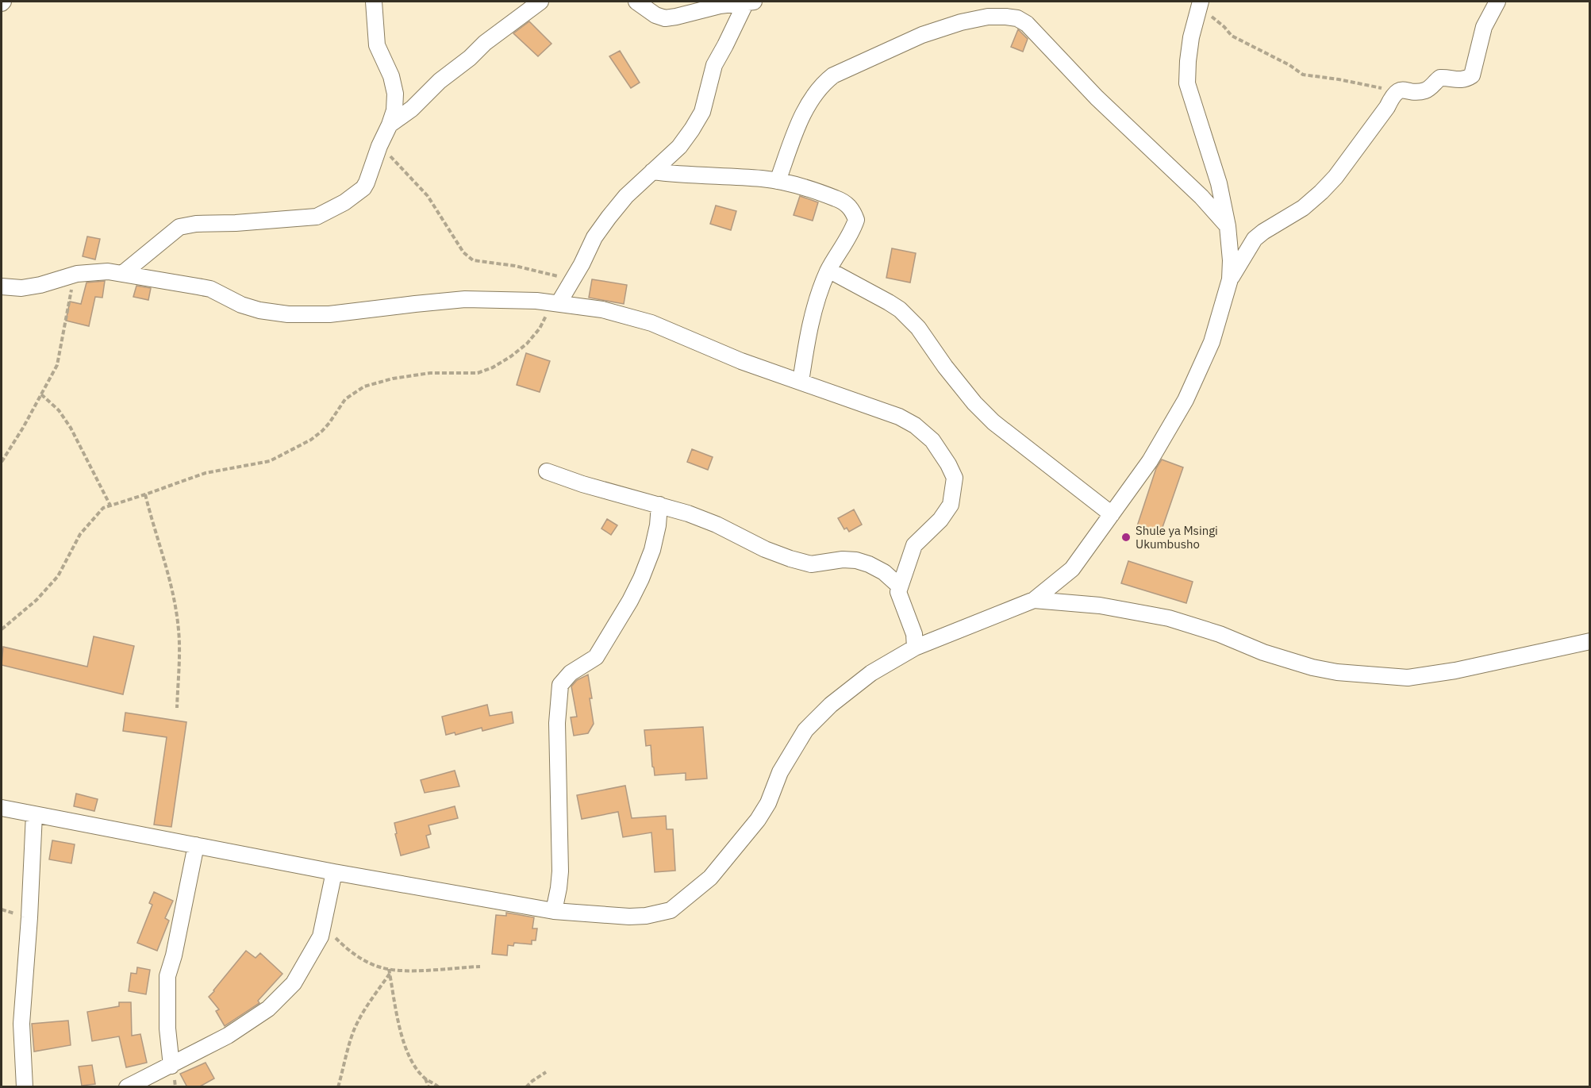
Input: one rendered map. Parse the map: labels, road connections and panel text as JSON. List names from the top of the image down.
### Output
{
  "places": ["Shule ya Msingi Ukumbusho"]
}
